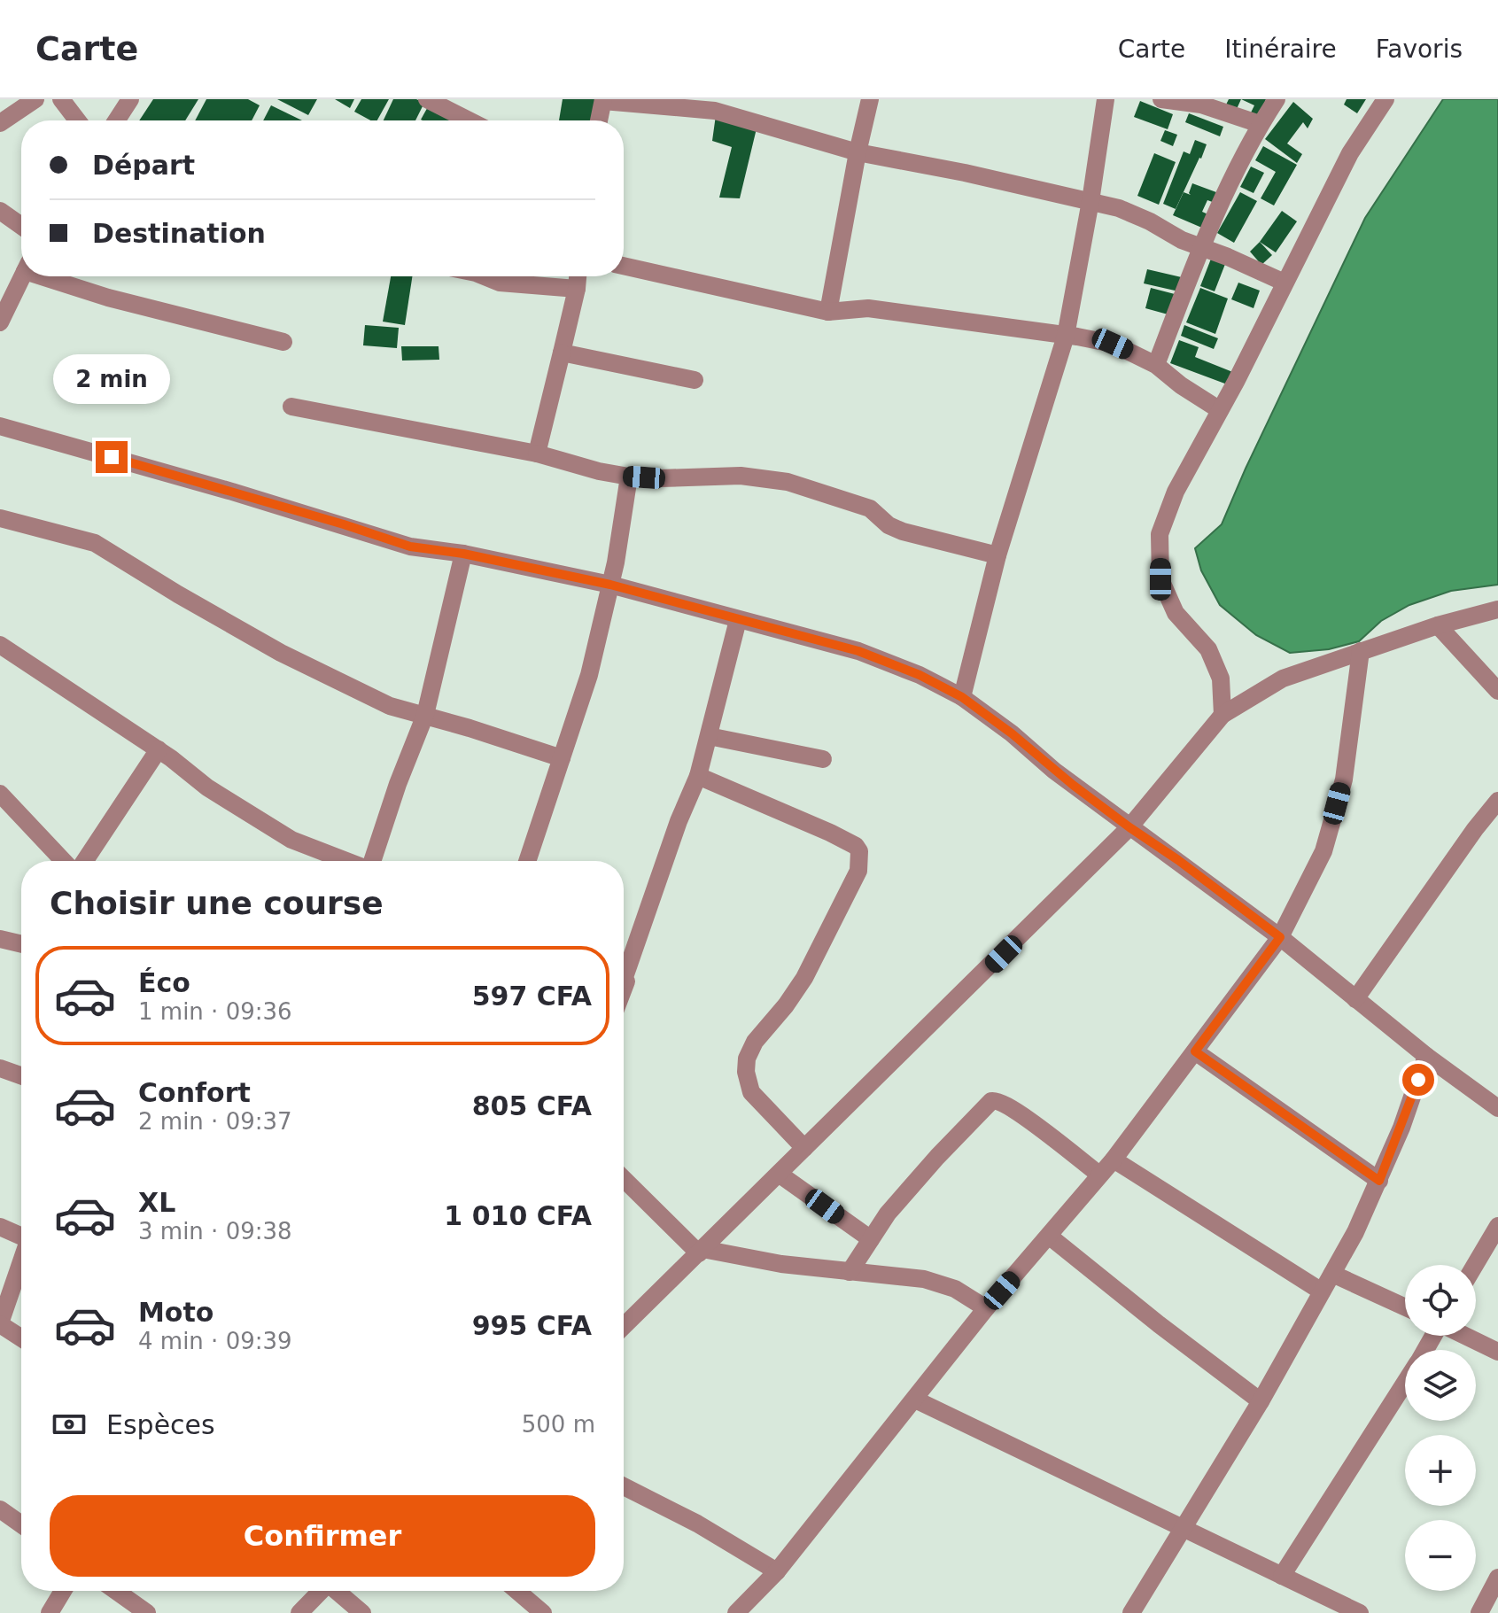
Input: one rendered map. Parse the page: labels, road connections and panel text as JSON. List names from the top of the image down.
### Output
{
  "page": {
    "header": "Carte",
    "nav": ["Carte", "Itinéraire", "Favoris"],
    "banner": ["Départ", "Destination"],
    "bubble": "2 min",
    "heading": "Choisir une course",
    "list": [
      {
        "name": "Éco",
        "note": "1 min · 09:36",
        "value": "597 CFA"
      },
      {
        "name": "Confort",
        "note": "2 min · 09:37",
        "value": "805 CFA"
      },
      {
        "name": "XL",
        "note": "3 min · 09:38",
        "value": "1 010 CFA"
      },
      {
        "name": "Moto",
        "note": "4 min · 09:39",
        "value": "995 CFA"
      }
    ],
    "map_buttons": ["+", "−"],
    "pay": ["Espèces", "500 m"],
    "buttons": "Confirmer"
  }
}
